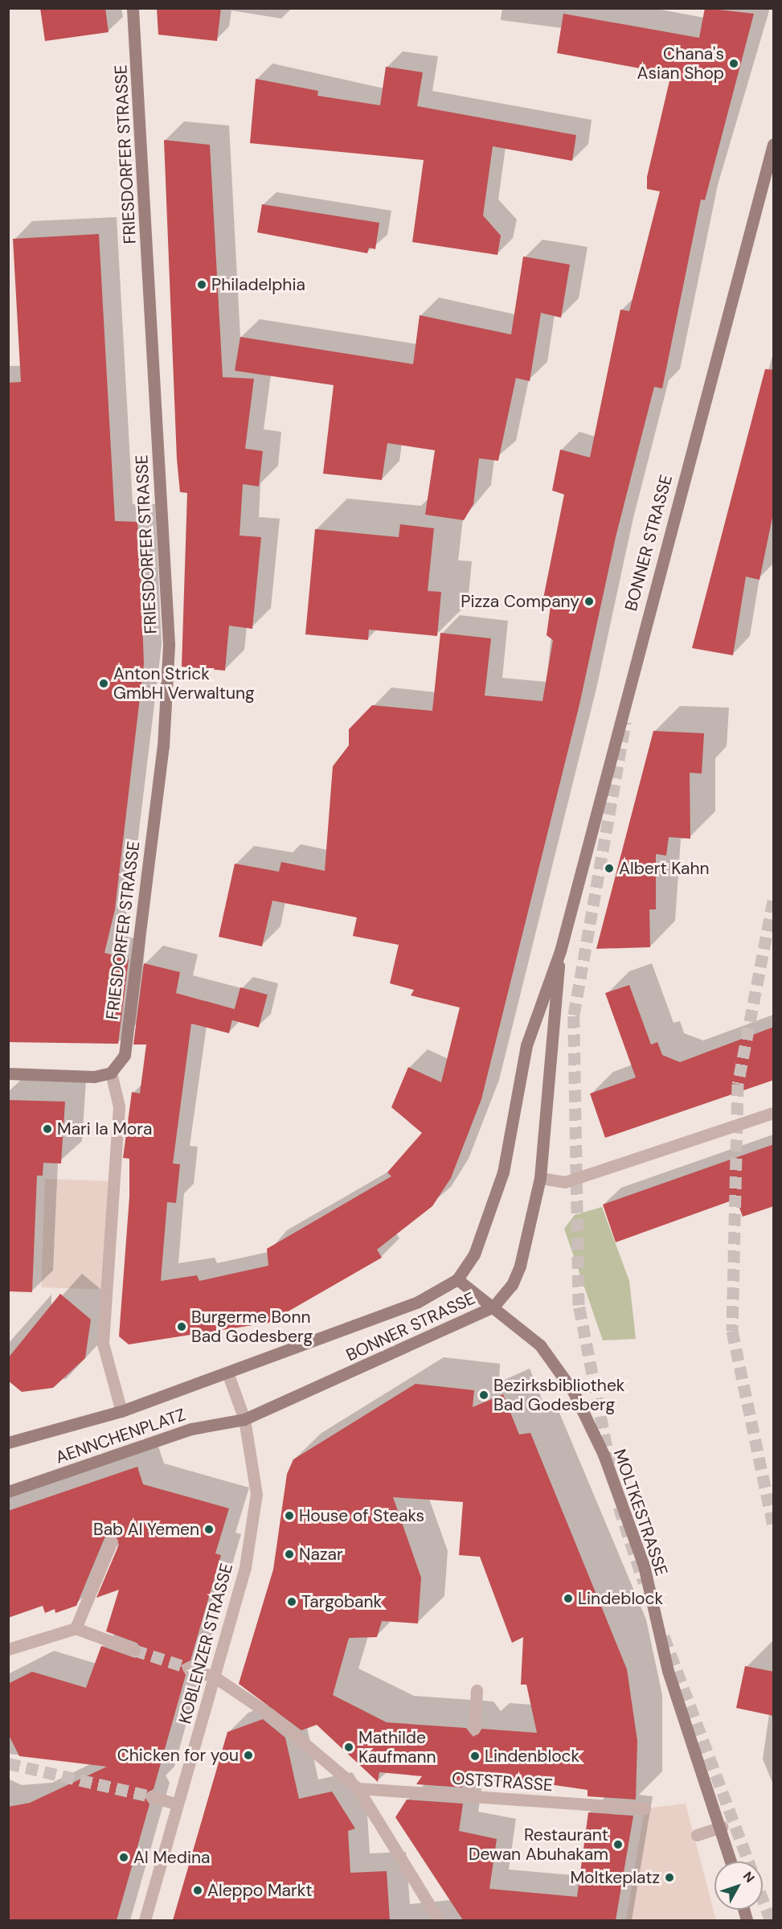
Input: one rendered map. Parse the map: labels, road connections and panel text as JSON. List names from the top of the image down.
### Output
{
  "streets": {
    "main road": [
      "FRIESDORFER STRASSE",
      "BONNER STRASSE",
      "AENNCHENPLATZ",
      "MOLTKESTRASSE"
    ],
    "street": ["KOBLENZER STRASSE", "OSTSTRASSE"]
  },
  "crossings": [
    ["BONNER STRASSE", "AENNCHENPLATZ"],
    ["BONNER STRASSE", "MOLTKESTRASSE"],
    ["BONNER STRASSE", "KOBLENZER STRASSE"],
    ["AENNCHENPLATZ", "KOBLENZER STRASSE"]
  ],
  "places": [
    "Chana's Asian Shop",
    "Philadelphia",
    "Pizza Company",
    "Anton Strick GmbH Verwaltung",
    "Albert Kahn",
    "Mari la Mora",
    "Burgerme Bonn Bad Godesberg",
    "Bezirksbibliothek Bad Godesberg",
    "House of Steaks",
    "Bab Al Yemen",
    "Nazar",
    "Lindeblock",
    "Targobank",
    "Mathilde Kaufmann",
    "Chicken for you",
    "Lindenblock",
    "Restaurant Dewan Abuhakam",
    "Al Medina",
    "Moltkeplatz",
    "Aleppo Markt"
  ],
  "north": "top right"
}
